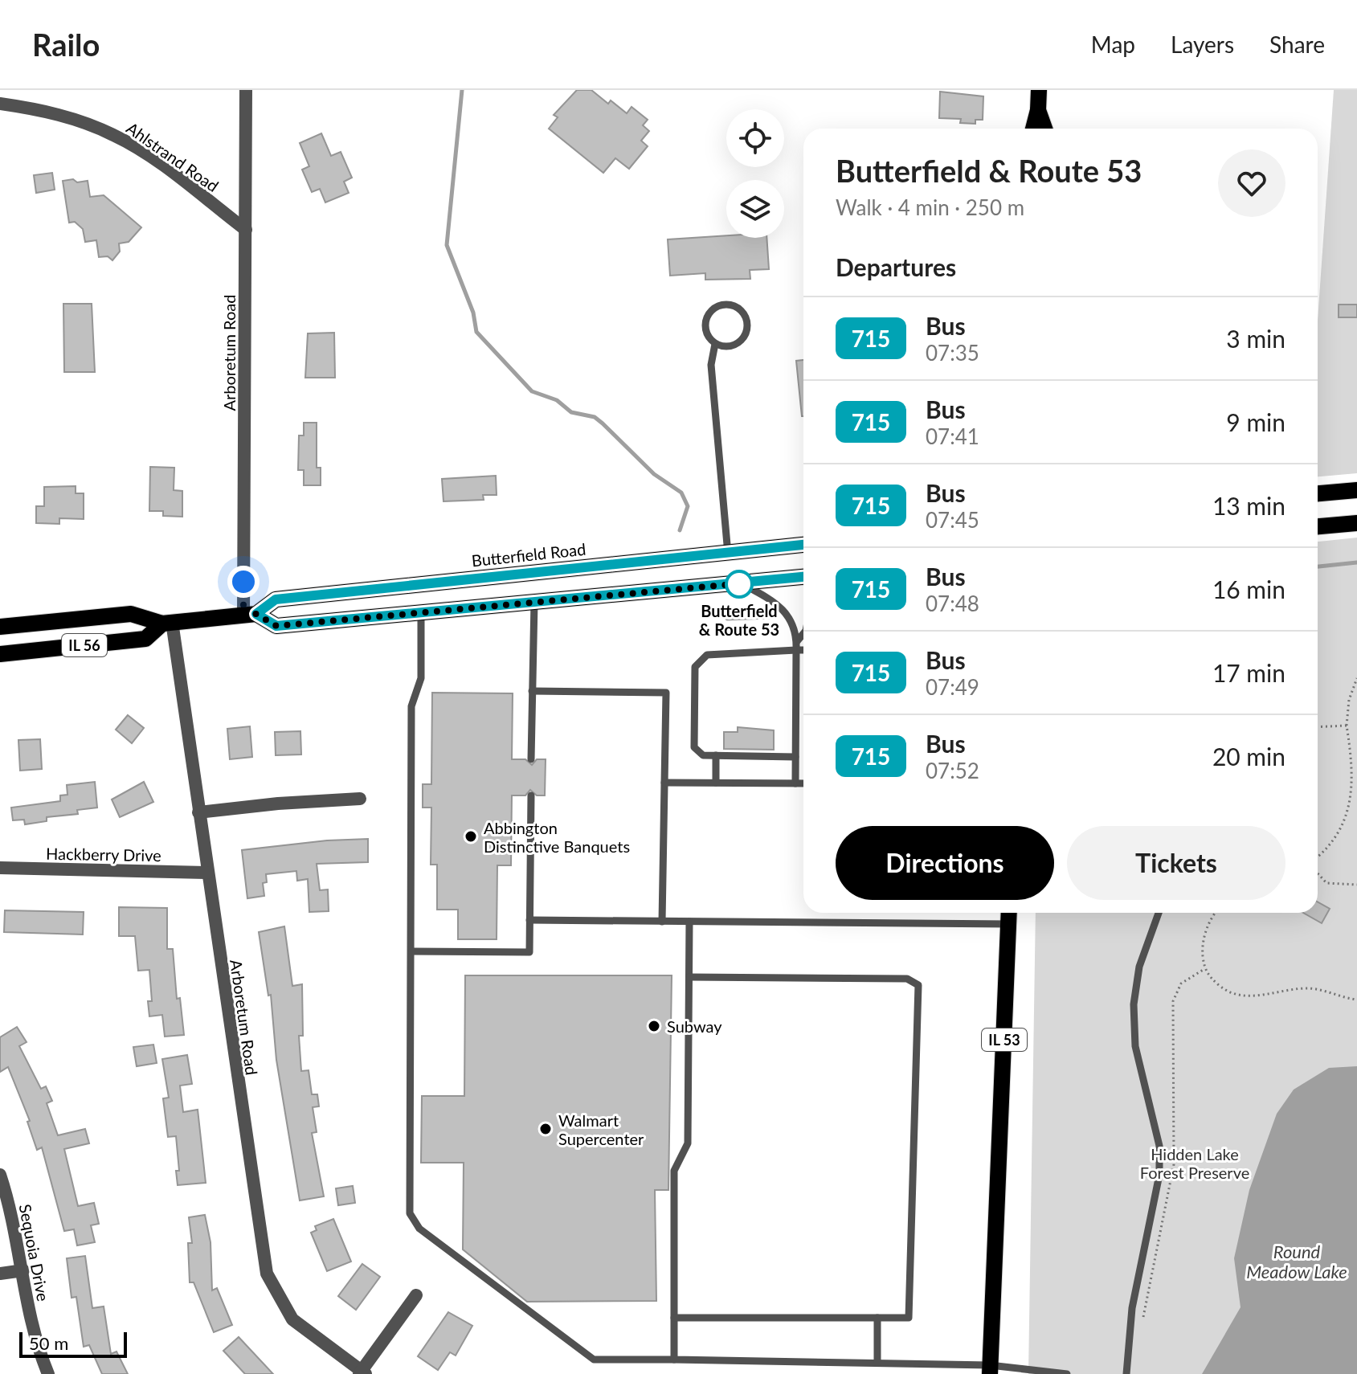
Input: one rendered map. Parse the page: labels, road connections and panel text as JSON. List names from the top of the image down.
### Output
{
  "streets": {
    "main road": ["Butterfield Road", "IL 56", "IL 53"],
    "street": [
      "Ahlstrand Road",
      "Arboretum Road",
      "Hackberry Drive",
      "Sequoia Drive"
    ]
  },
  "crossings": [
    ["Ahlstrand Road", "Arboretum Road"],
    ["Arboretum Road", "Butterfield Road"],
    ["Arboretum Road", "Hackberry Drive"]
  ],
  "water": ["Round Meadow Lake"],
  "parks": ["Hidden Lake Forest Preserve"],
  "places": [
    "Butterfield & Route 53",
    "Abbington Distinctive Banquets",
    "Subway",
    "Walmart Supercenter"
  ],
  "lines": ["bus line 715"],
  "scale_bar": "50 m",
  "page": {
    "header": "Railo",
    "nav": ["Map", "Layers", "Share"],
    "heading": [
      ["Butterfield & Route 53", "Walk · 4 min · 250 m"],
      "Departures"
    ],
    "list": [
      {
        "mark": "715",
        "name": "Bus",
        "note": "07:35",
        "value": "3 min"
      },
      {
        "mark": "715",
        "name": "Bus",
        "note": "07:41",
        "value": "9 min"
      },
      {
        "mark": "715",
        "name": "Bus",
        "note": "07:45",
        "value": "13 min"
      },
      {
        "mark": "715",
        "name": "Bus",
        "note": "07:48",
        "value": "16 min"
      },
      {
        "mark": "715",
        "name": "Bus",
        "note": "07:49",
        "value": "17 min"
      },
      {
        "mark": "715",
        "name": "Bus",
        "note": "07:52",
        "value": "20 min"
      }
    ],
    "buttons": ["Directions", "Tickets"],
    "scale": "50 m"
  }
}
